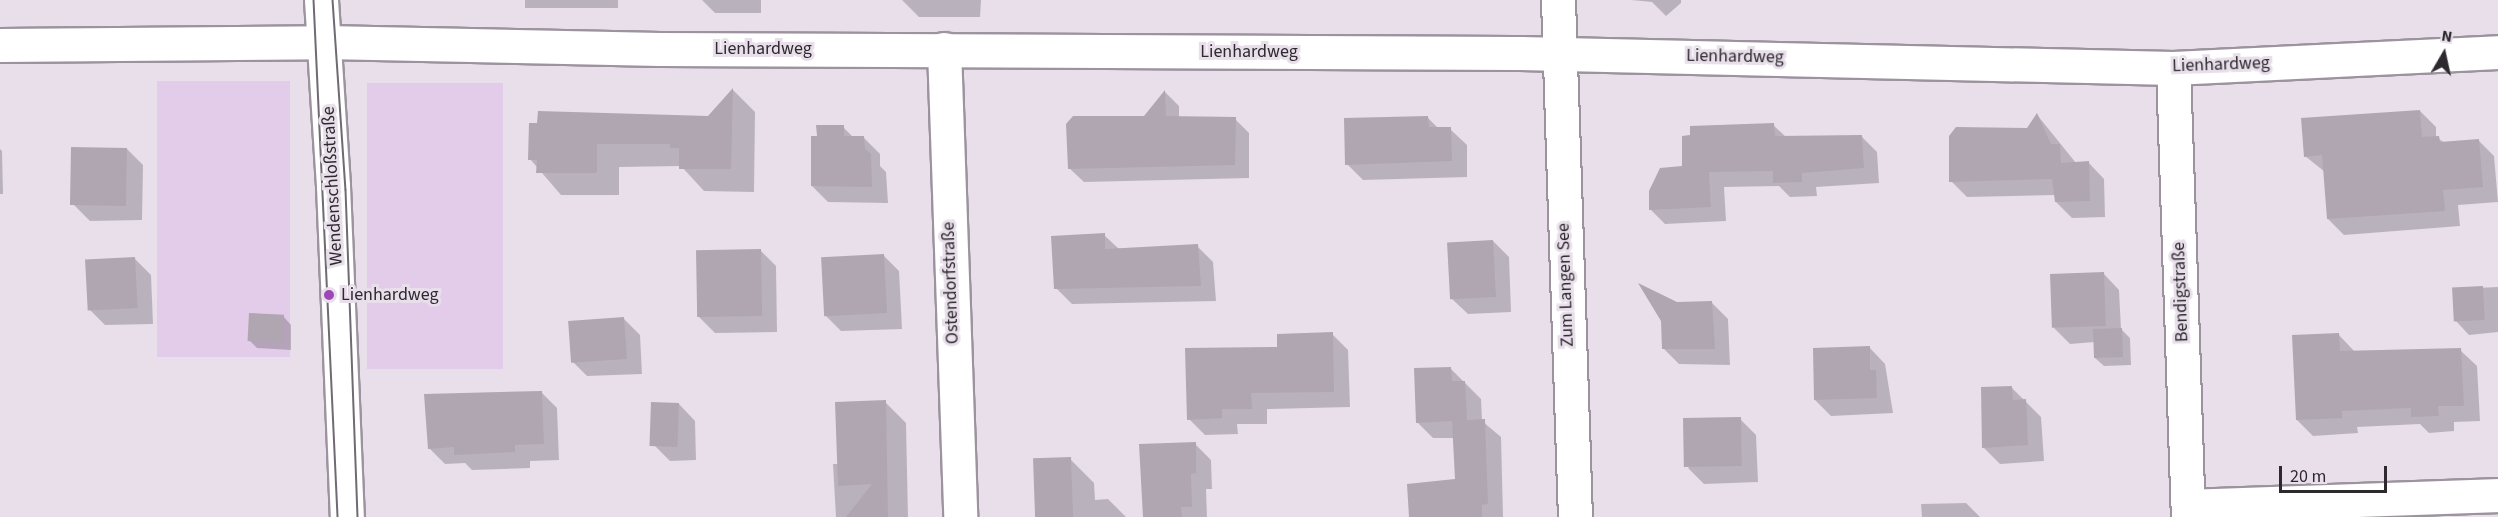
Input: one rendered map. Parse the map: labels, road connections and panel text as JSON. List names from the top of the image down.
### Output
{
  "streets": {
    "street": [
      "Lienhardweg",
      "Wendenschloßstraße",
      "Ostendorfstraße",
      "Zum Langen See",
      "Bendigstraße"
    ]
  },
  "crossings": [
    ["Lienhardweg", "Wendenschloßstraße"],
    ["Lienhardweg", "Ostendorfstraße"],
    ["Lienhardweg", "Zum Langen See"],
    ["Lienhardweg", "Bendigstraße"]
  ],
  "places": ["Lienhardweg"],
  "scale_bar": "20 m",
  "north": "top"
}
